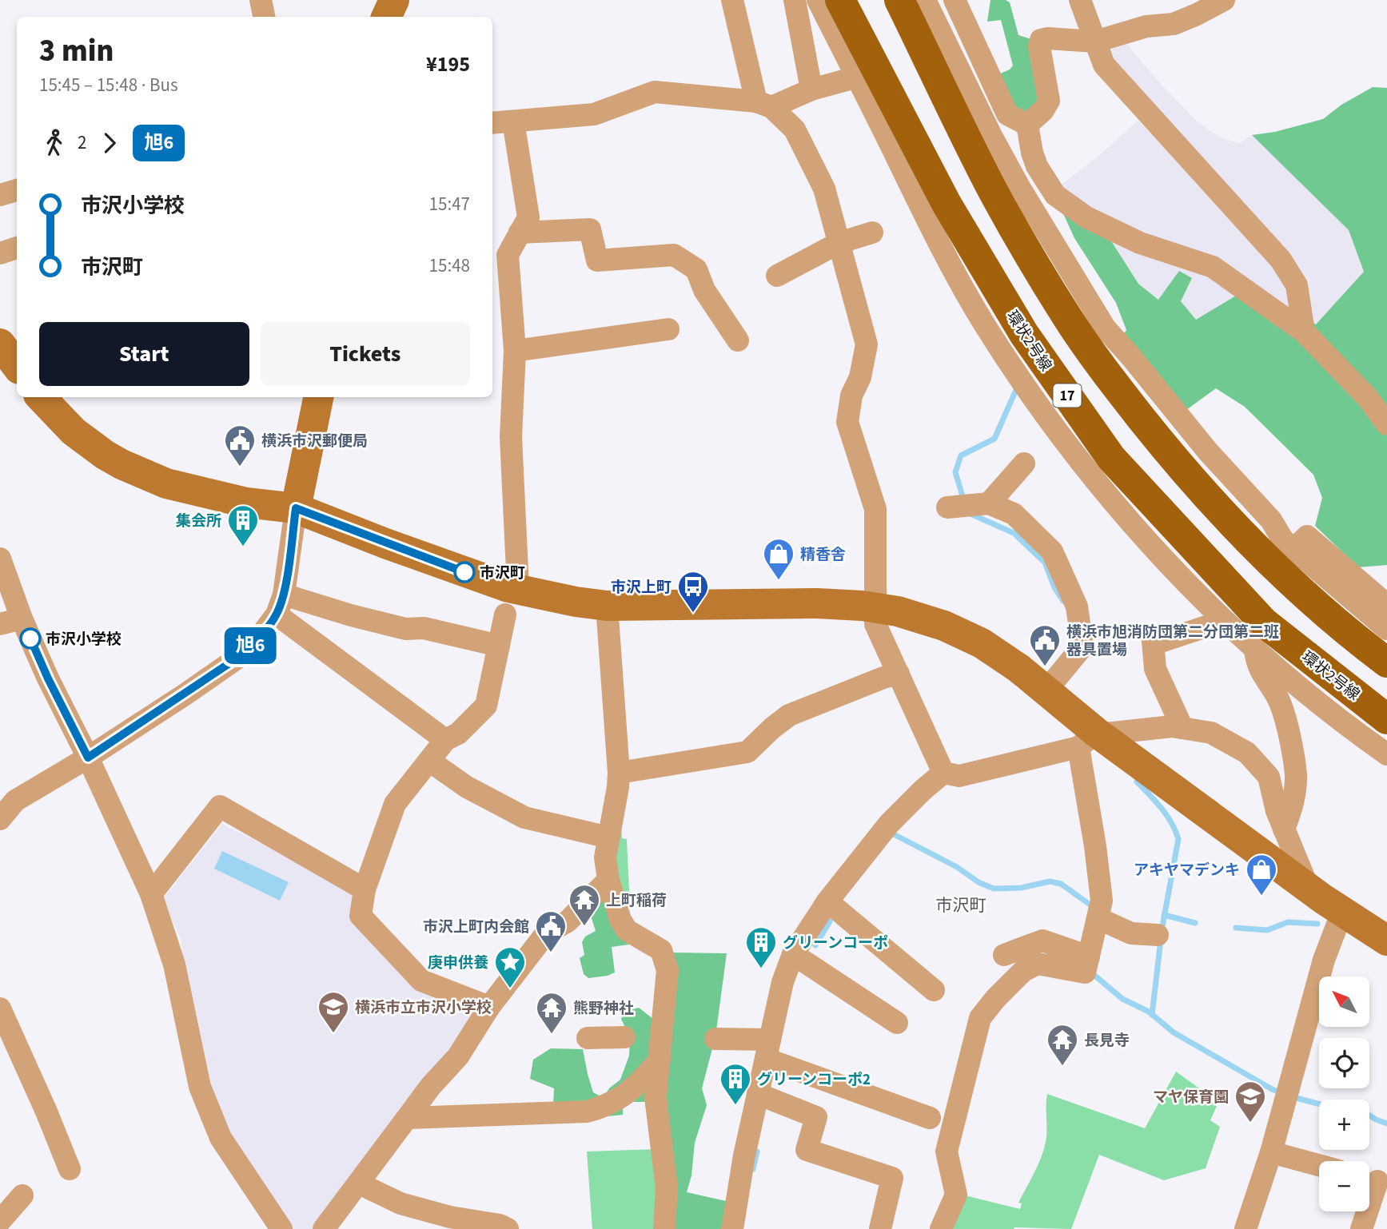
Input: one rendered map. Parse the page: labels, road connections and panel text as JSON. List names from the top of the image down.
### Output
{
  "streets": {
    "main road": ["環状2号線", "17"]
  },
  "districts": ["市沢町"],
  "places": {
    "public building": ["横浜市沢郵便局", "横浜市旭消防団第二分団第二班 器具置場", "市沢上町内会館"],
    "building": ["集会所", "グリーンコーポ", "グリーンコーポ2"],
    "other": ["市沢町", "市沢小学校"],
    "shop": ["精香舎", "アキヤマデンキ"],
    "bus stop": ["市沢上町"],
    "temple": ["上町稲荷", "熊野神社", "長見寺"],
    "place": ["庚申供養"],
    "school or university": ["横浜市立市沢小学校", "マヤ保育園"]
  },
  "lines": ["bus line 旭6"],
  "north": "top left",
  "page": {
    "on_map": "旭6",
    "heading": ["3 min", "15:45 – 15:48 · Bus", "¥195"],
    "legs": ["2", "旭6"],
    "list": [
      {
        "name": "市沢小学校",
        "value": "15:47"
      },
      {
        "name": "市沢町",
        "value": "15:48"
      }
    ],
    "buttons": ["Start", "Tickets"],
    "map_buttons": ["+", "−"]
  }
}
